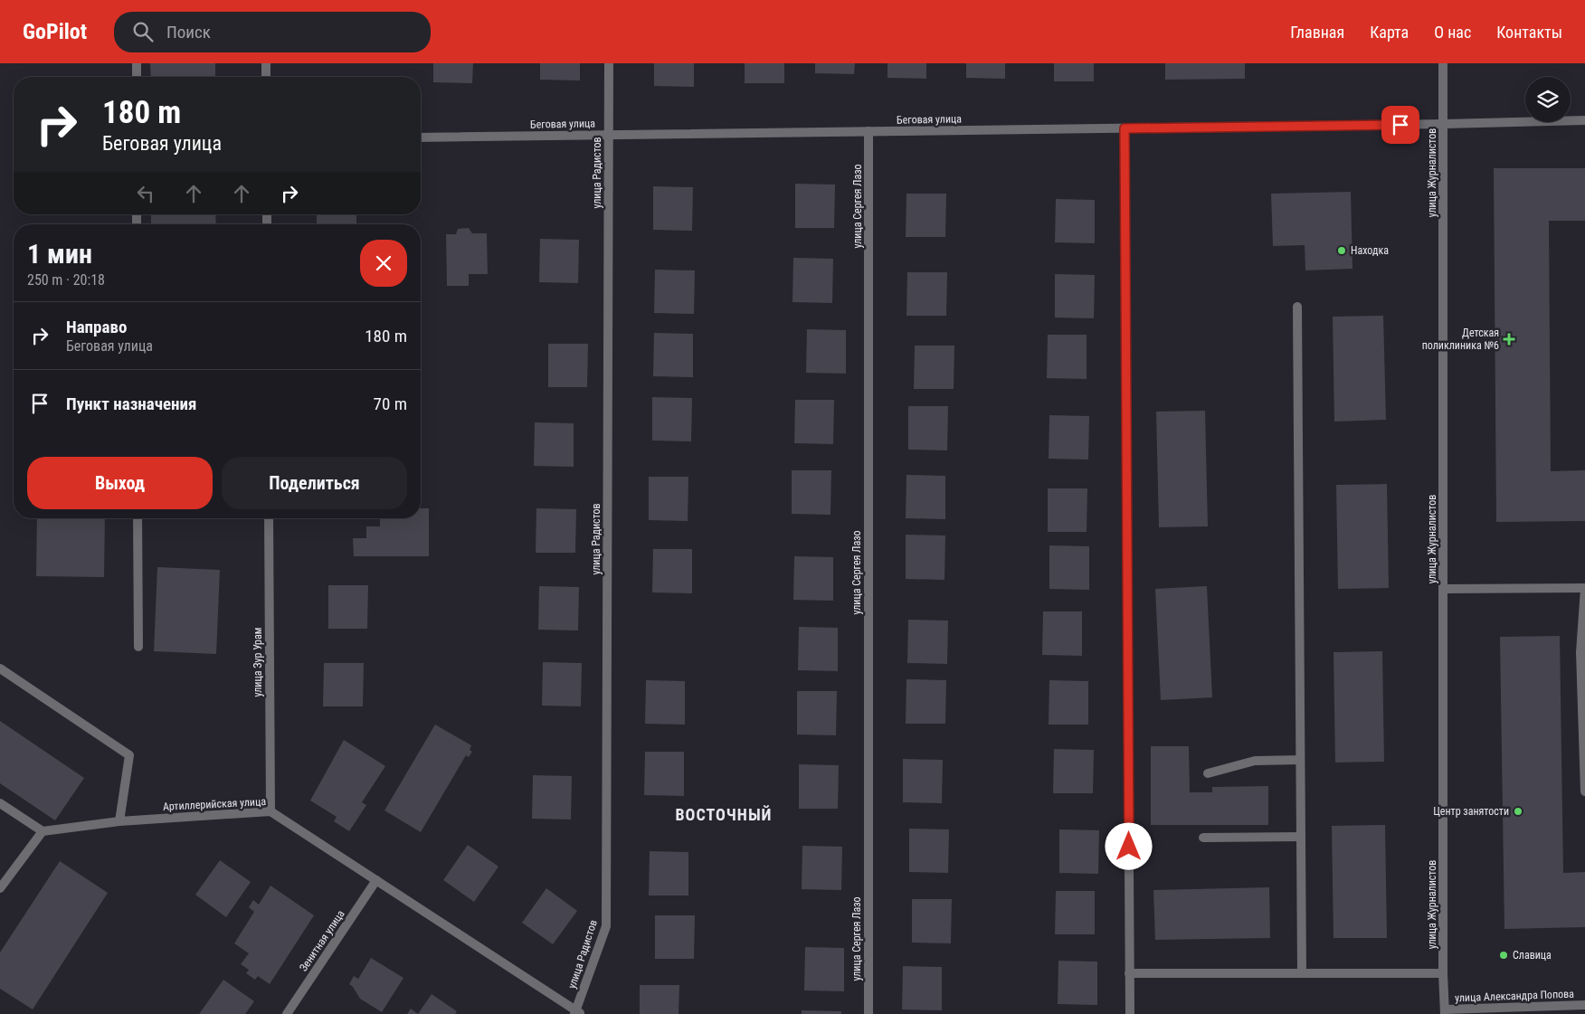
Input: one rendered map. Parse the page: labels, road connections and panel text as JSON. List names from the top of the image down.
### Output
{
  "streets": {
    "street": [
      "Беговая улица",
      "улица Радистов",
      "улица Журналистов",
      "улица Сергея Лазо",
      "улица Зур Урам",
      "Артиллерийская улица",
      "Зенитная улица",
      "улица Александра Попова"
    ]
  },
  "crossings": [
    ["Беговая улица", "улица Радистов"],
    ["Беговая улица", "улица Журналистов"],
    ["Беговая улица", "улица Сергея Лазо"],
    ["улица Радистов", "Артиллерийская улица"],
    ["улица Журналистов", "улица Александра Попова"],
    ["улица Зур Урам", "Артиллерийская улица"],
    ["Артиллерийская улица", "Зенитная улица"]
  ],
  "districts": ["ВОСТОЧНЫЙ"],
  "places": {
    "other": ["Находка", "Центр занятости", "Славица"],
    "health": ["Детская поликлиника №6"]
  },
  "page": {
    "header": "GoPilot",
    "search": "Поиск",
    "nav": [
      "Главная",
      "Карта",
      "О нас",
      "Контакты"
    ],
    "turn": ["180 m", "Беговая улица"],
    "heading": ["1 мин", "250 m · 20:18"],
    "list": [
      {
        "name": "Направо",
        "note": "Беговая улица",
        "value": "180 m"
      },
      {
        "name": "Пункт назначения",
        "value": "70 m"
      }
    ],
    "buttons": ["Выход", "Поделиться"]
  }
}
